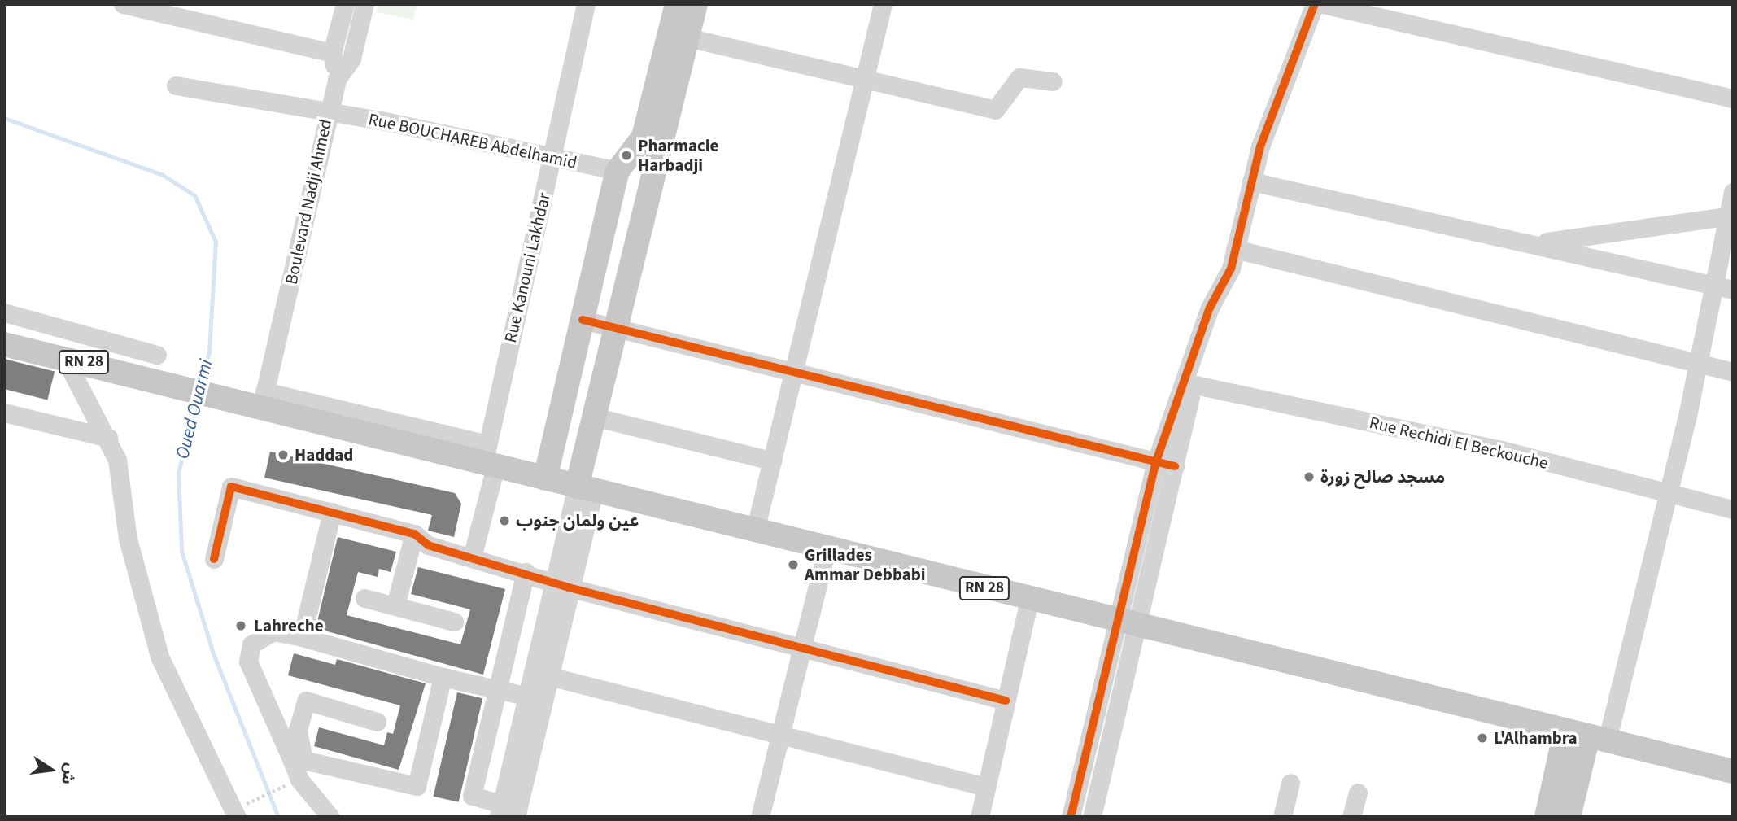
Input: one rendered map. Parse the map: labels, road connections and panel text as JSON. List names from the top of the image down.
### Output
{
  "streets": {
    "main road": ["RN 28"],
    "street": [
      "Rue BOUCHAREB Abdelhamid",
      "Boulevard Nadji Ahmed",
      "Rue Kanouni Lakhdar",
      "Rue Rechidi El Beckouche"
    ]
  },
  "crossings": [
    ["Rue BOUCHAREB Abdelhamid", "Boulevard Nadji Ahmed"],
    ["Rue BOUCHAREB Abdelhamid", "Rue Kanouni Lakhdar"],
    ["Boulevard Nadji Ahmed", "RN 28"],
    ["Rue Kanouni Lakhdar", "RN 28"]
  ],
  "water": ["Oued Ouarmi"],
  "places": [
    "Pharmacie Harbadji",
    "Haddad",
    "مسجد صالح زورة",
    "عين ولمان جنوب",
    "Grillades Ammar Debbabi",
    "Lahreche",
    "L'Alhambra"
  ],
  "north": "right"
}
